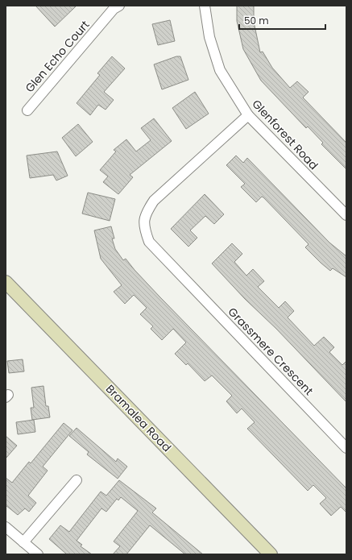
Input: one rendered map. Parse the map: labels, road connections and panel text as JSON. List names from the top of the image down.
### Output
{
  "streets": {
    "main road": ["Bramalea Road"],
    "street": ["Glen Echo Court", "Glenforest Road", "Grassmere Crescent"]
  },
  "crossings": [
    ["Glenforest Road", "Grassmere Crescent"]
  ],
  "scale_bar": "50 m"
}
